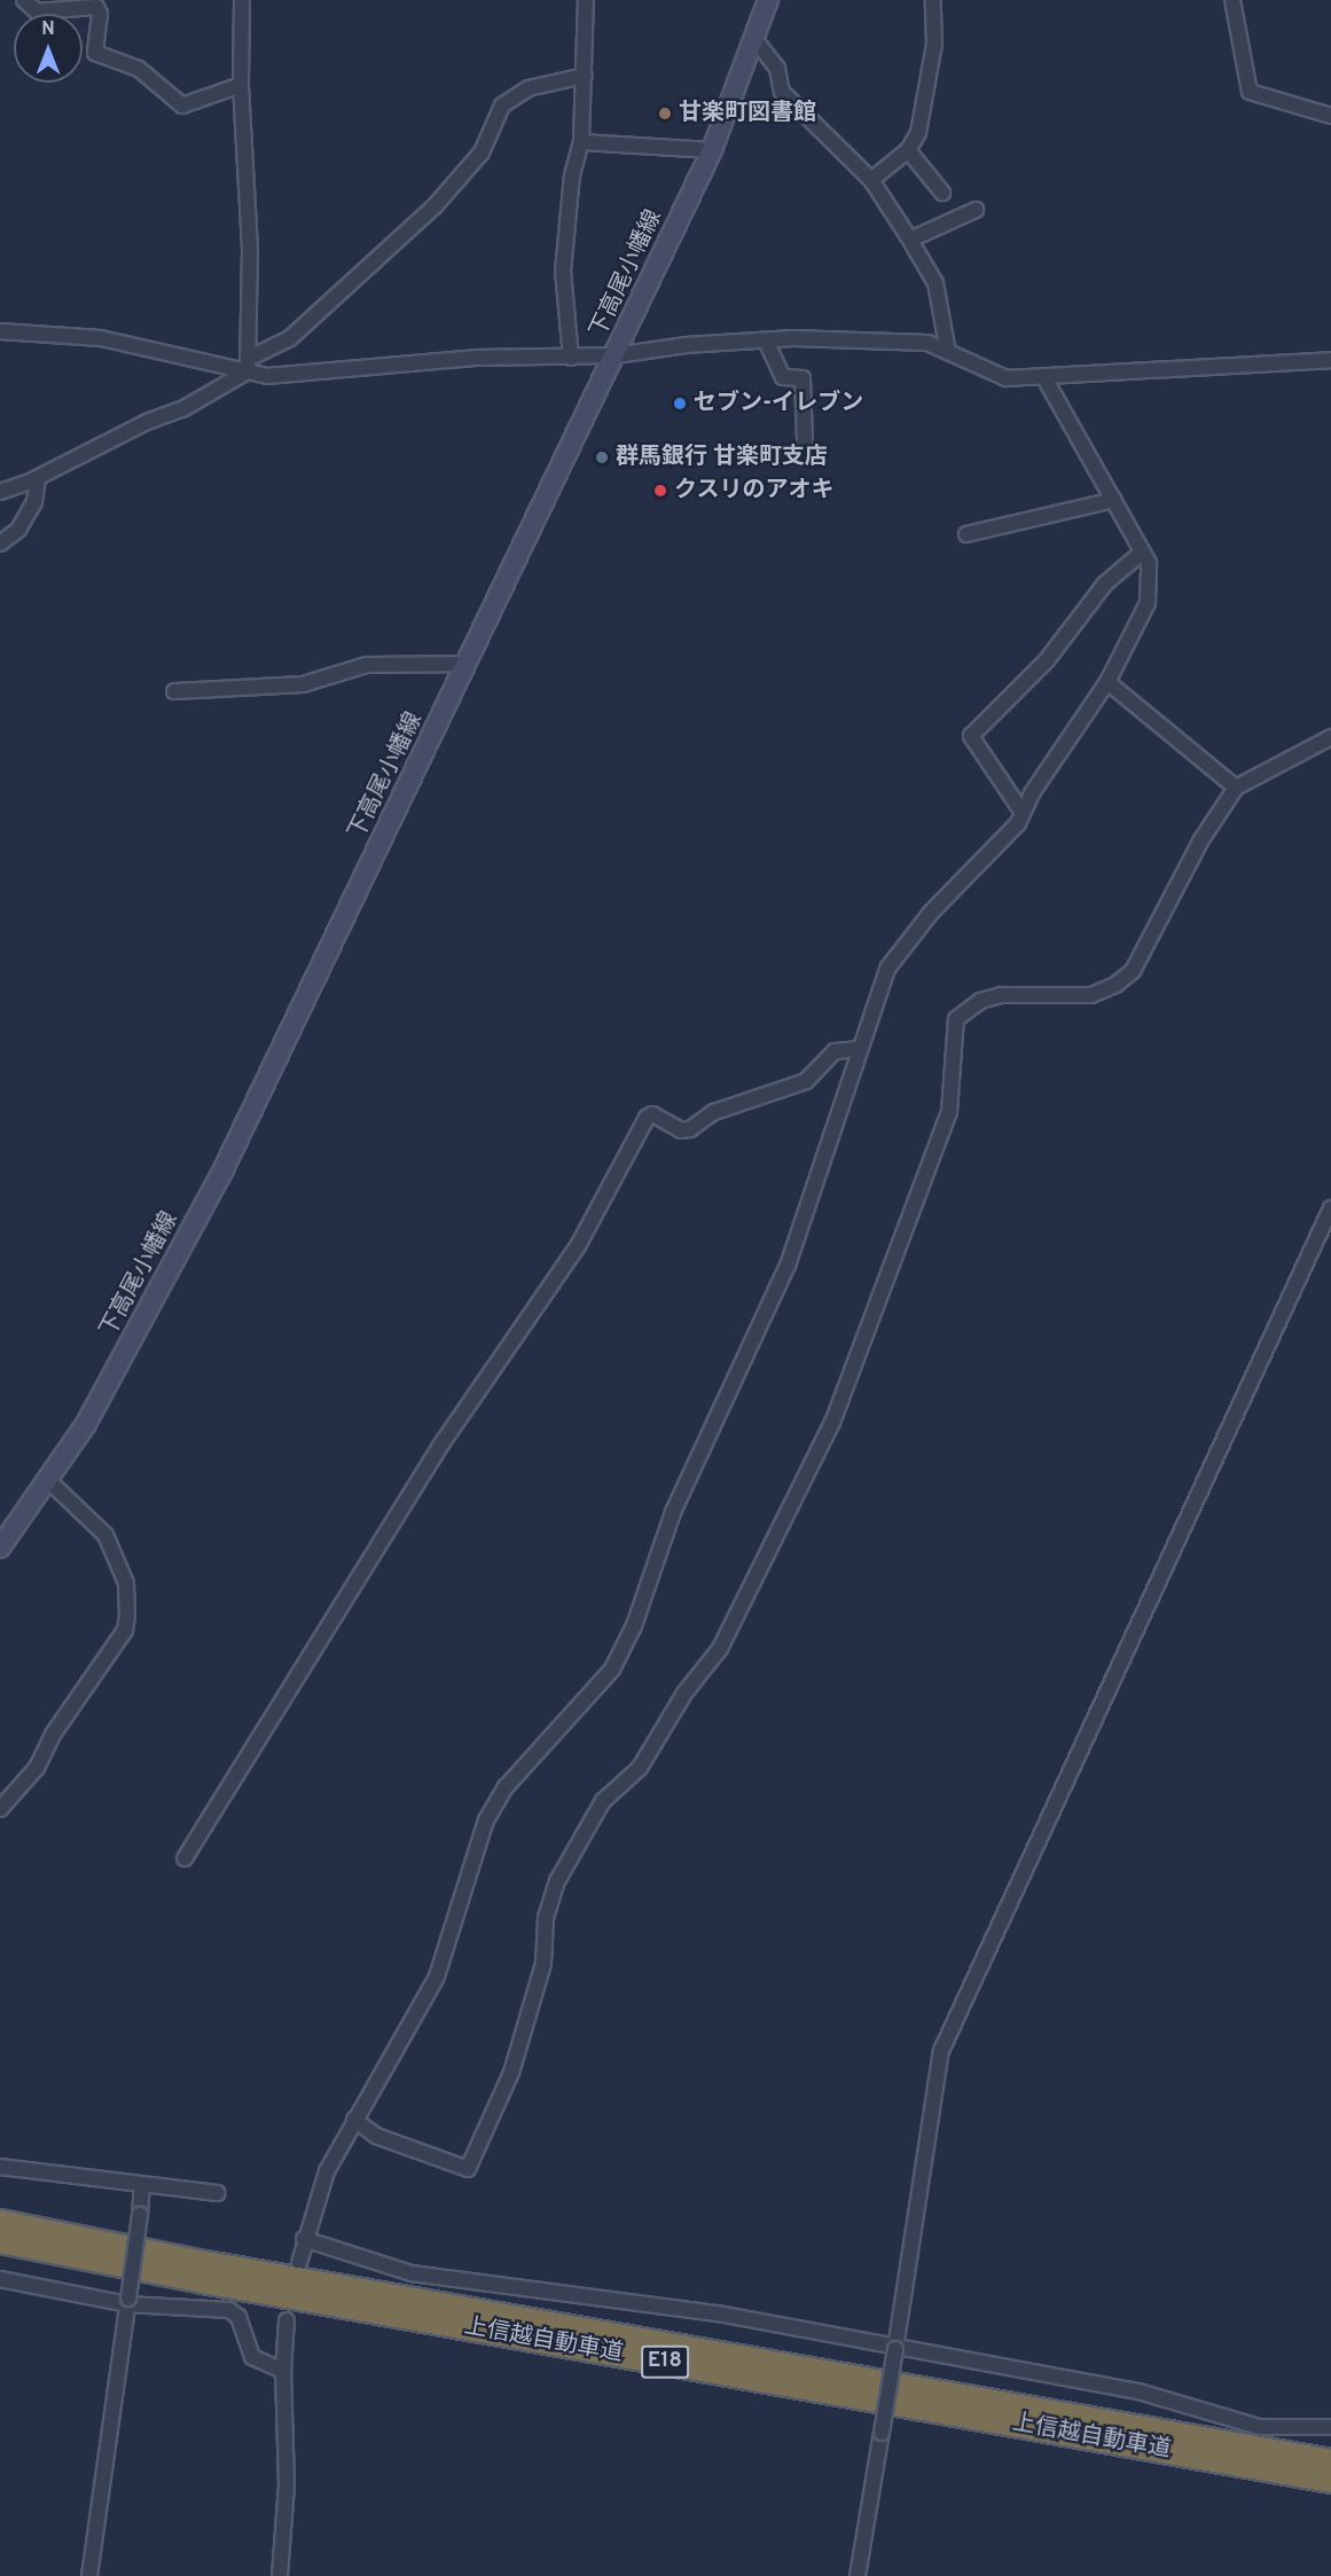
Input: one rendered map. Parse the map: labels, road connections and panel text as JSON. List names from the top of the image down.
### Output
{
  "streets": {
    "highway": ["上信越自動車道", "E18"],
    "main road": ["下高尾小幡線"]
  },
  "places": [
    "甘楽町図書館",
    "セブン-イレブン",
    "群馬銀行 甘楽町支店",
    "クスリのアオキ"
  ],
  "north": "top"
}
